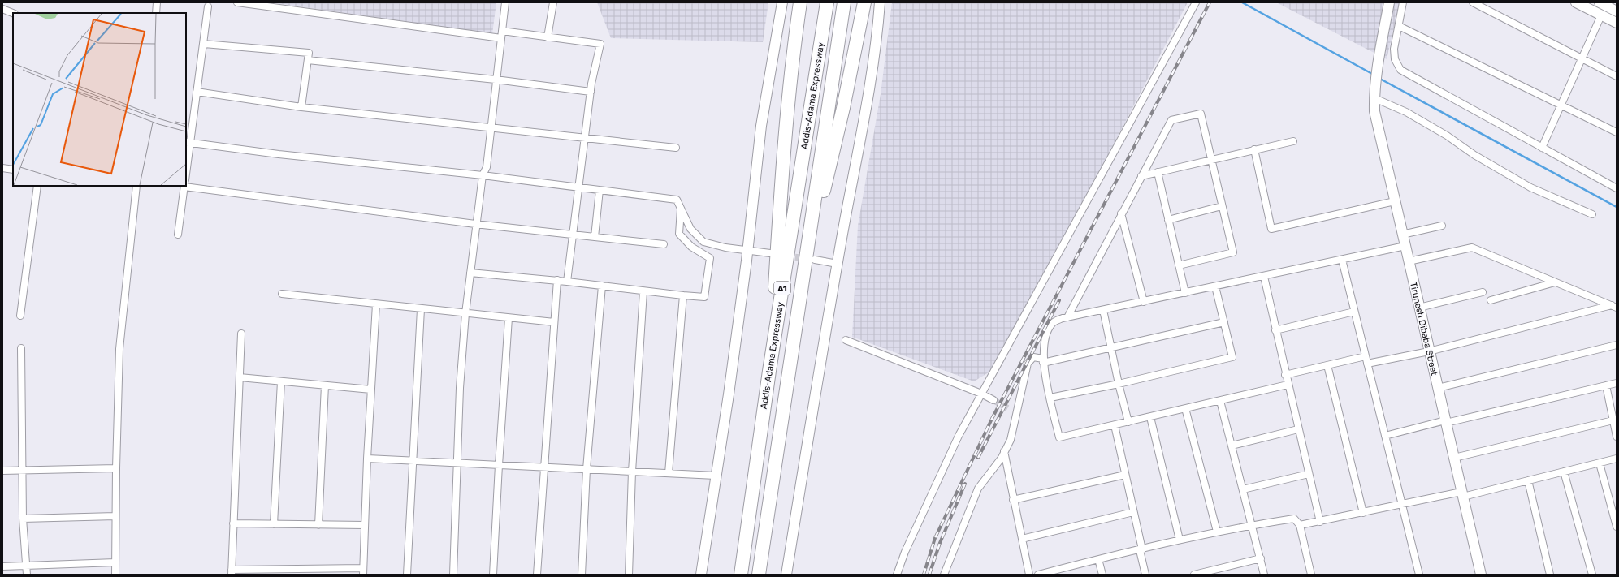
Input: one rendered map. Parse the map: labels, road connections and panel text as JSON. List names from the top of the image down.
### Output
{
  "streets": {
    "highway": ["Addis-Adama Expressway", "A1"],
    "street": ["Tirunesh Dibaba Street"]
  }
}
